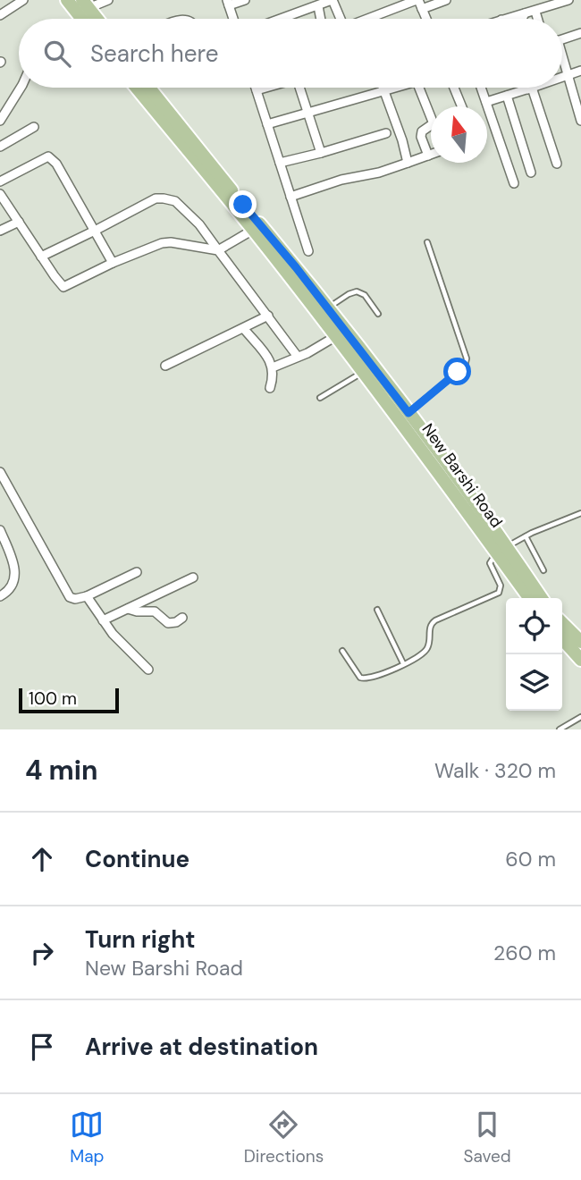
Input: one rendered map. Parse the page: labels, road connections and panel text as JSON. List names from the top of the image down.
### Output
{
  "streets": {
    "main road": ["New Barshi Road"]
  },
  "scale_bar": "100 m",
  "north": "top",
  "page": {
    "search": "Search here",
    "scale": "100 m",
    "heading": ["4 min", "Walk · 320 m"],
    "list": [
      ["Continue", "60 m"],
      ["Turn right", "New Barshi Road", "260 m"],
      "Arrive at destination"
    ],
    "nav": ["Map", "Directions", "Saved"]
  }
}
